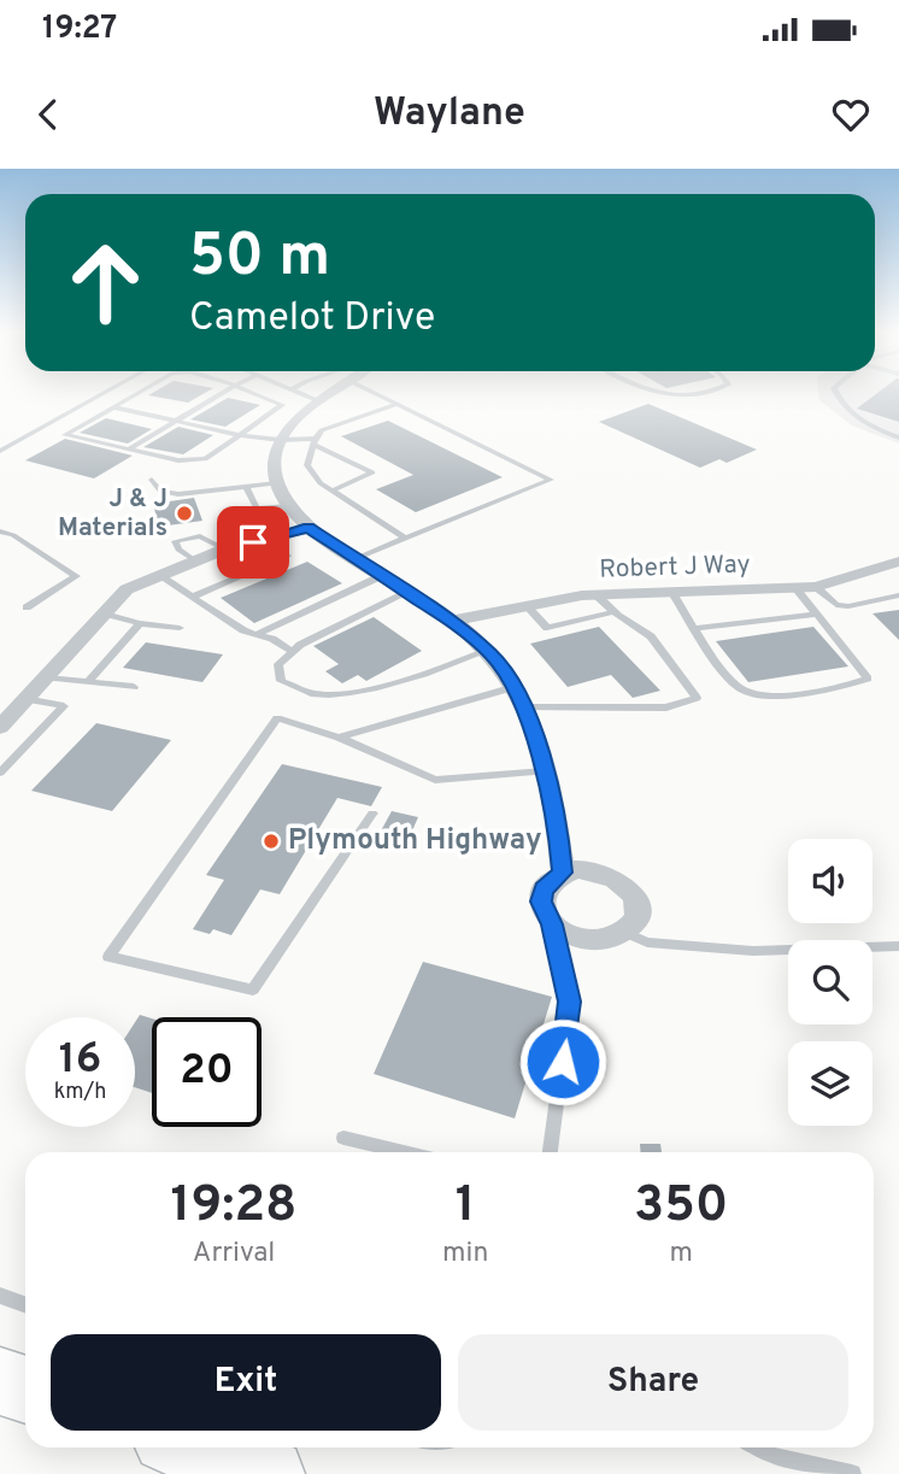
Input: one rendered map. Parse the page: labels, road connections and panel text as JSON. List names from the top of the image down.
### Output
{
  "streets": {
    "street": ["Robert J Way"]
  },
  "places": ["J & J Materials", "Plymouth Highway"],
  "page": {
    "status": "19:27",
    "header": "Waylane",
    "turn": ["50 m", "Camelot Drive"],
    "speed": "16 km/h",
    "limit": "20",
    "eta": [
      "19:28",
      "Arrival",
      "1",
      "min",
      "350",
      "m"
    ],
    "buttons": ["Exit", "Share"]
  }
}
